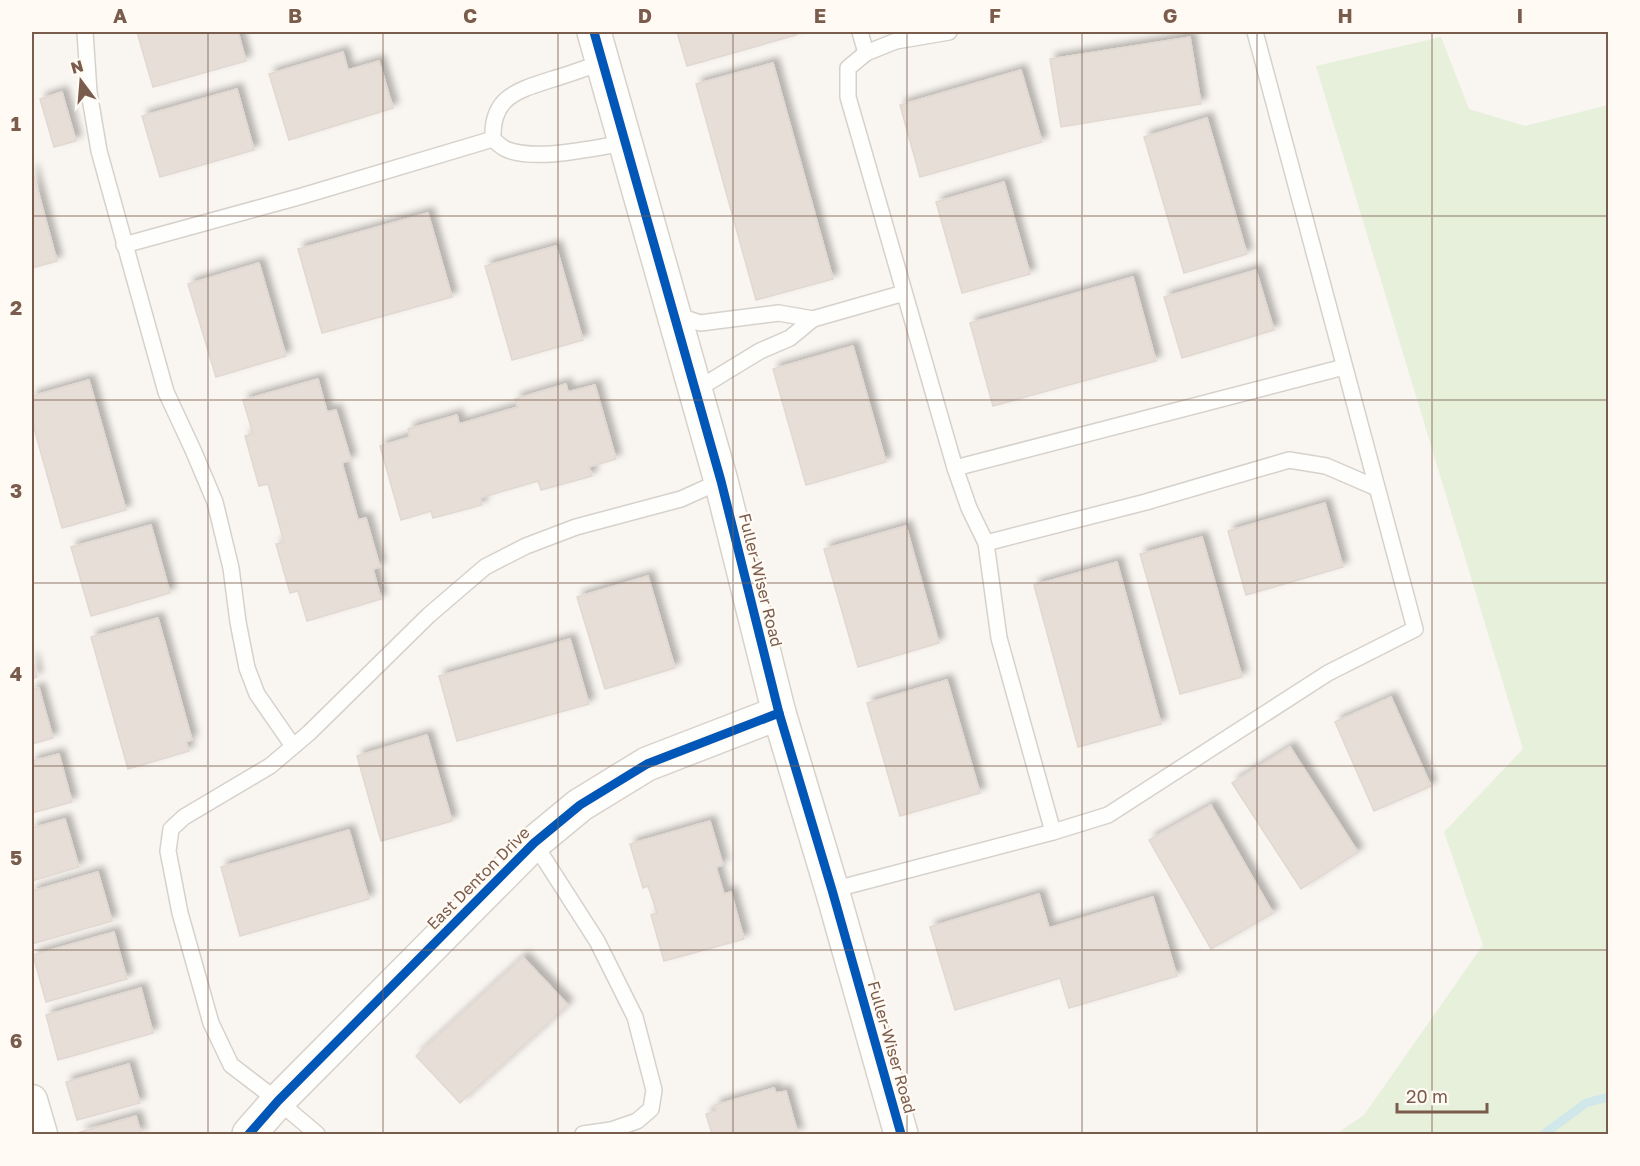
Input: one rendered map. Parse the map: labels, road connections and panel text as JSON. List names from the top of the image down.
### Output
{
  "streets": {
    "street": ["Fuller-Wiser Road", "East Denton Drive"]
  },
  "crossings": [
    ["Fuller-Wiser Road", "East Denton Drive"]
  ],
  "scale_bar": "20 m",
  "north": "top",
  "grid": {
    "columns": [
      "A",
      "B",
      "C",
      "D",
      "E",
      "F",
      "G",
      "H",
      "I"
    ],
    "rows": [
      "1",
      "2",
      "3",
      "4",
      "5",
      "6"
    ]
  }
}
